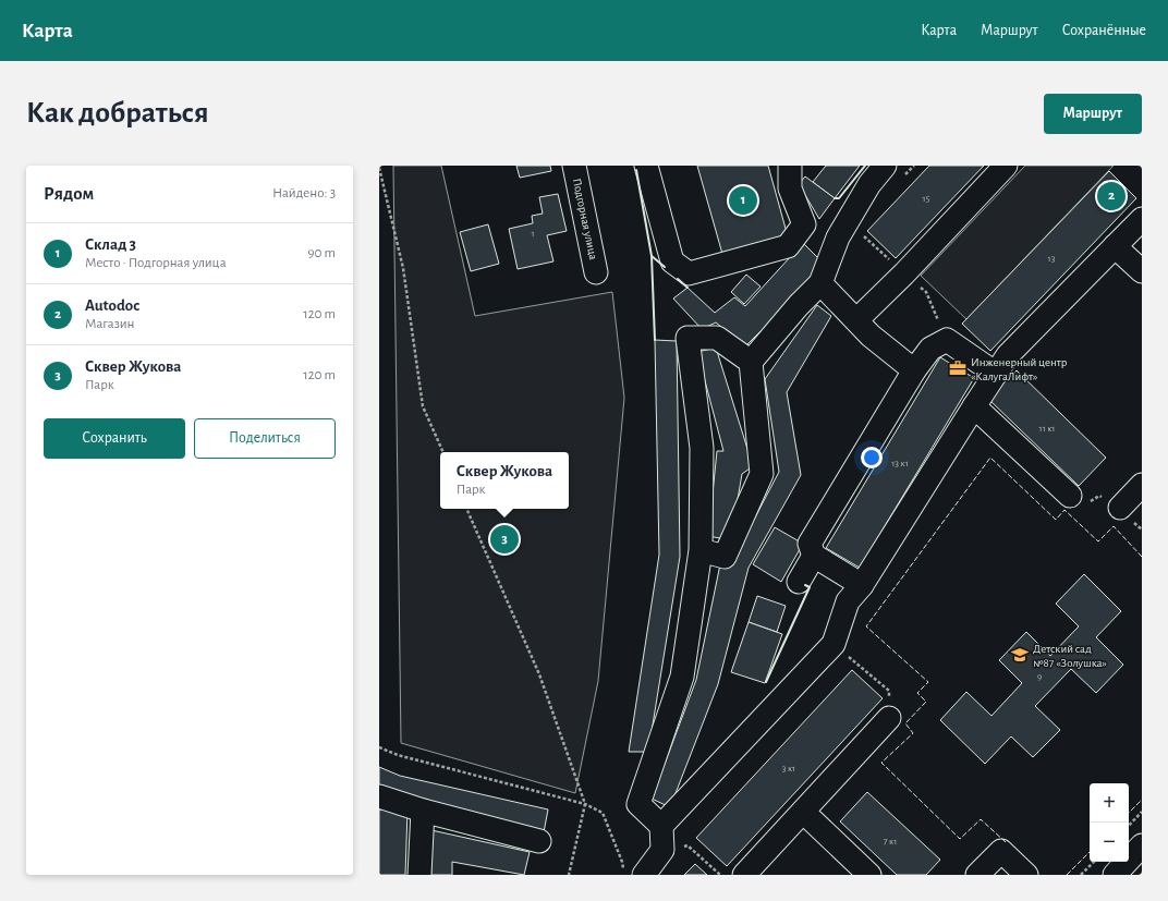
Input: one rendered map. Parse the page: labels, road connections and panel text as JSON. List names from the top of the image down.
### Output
{
  "streets": {
    "street": ["Подгорная улица"]
  },
  "places": {
    "office": ["Инженерный центр «КалугаЛифт»"],
    "school or university": ["Детский сад №87 «Золушка»"]
  },
  "house_numbers": [
    "15",
    "1",
    "13",
    "11 к1",
    "13 к1",
    "9",
    "3 к1",
    "7 к1"
  ],
  "page": {
    "header": "Карта",
    "nav": ["Карта", "Маршрут", "Сохранённые"],
    "buttons": [
      "Маршрут",
      ["Сохранить", "Поделиться"]
    ],
    "title": "Как добраться",
    "heading": ["Рядом", "Найдено: 3"],
    "pins": ["2", "1", "3"],
    "list": [
      {
        "mark": "1",
        "name": "Склад 3",
        "note": "Место · Подгорная улица",
        "value": "90 m"
      },
      {
        "mark": "2",
        "name": "Autodoc",
        "note": "Магазин",
        "value": "120 m"
      },
      {
        "mark": "3",
        "name": "Сквер Жукова",
        "note": "Парк",
        "value": "120 m"
      }
    ],
    "popup": ["Сквер Жукова", "Парк"],
    "map_buttons": ["+", "−"]
  }
}
